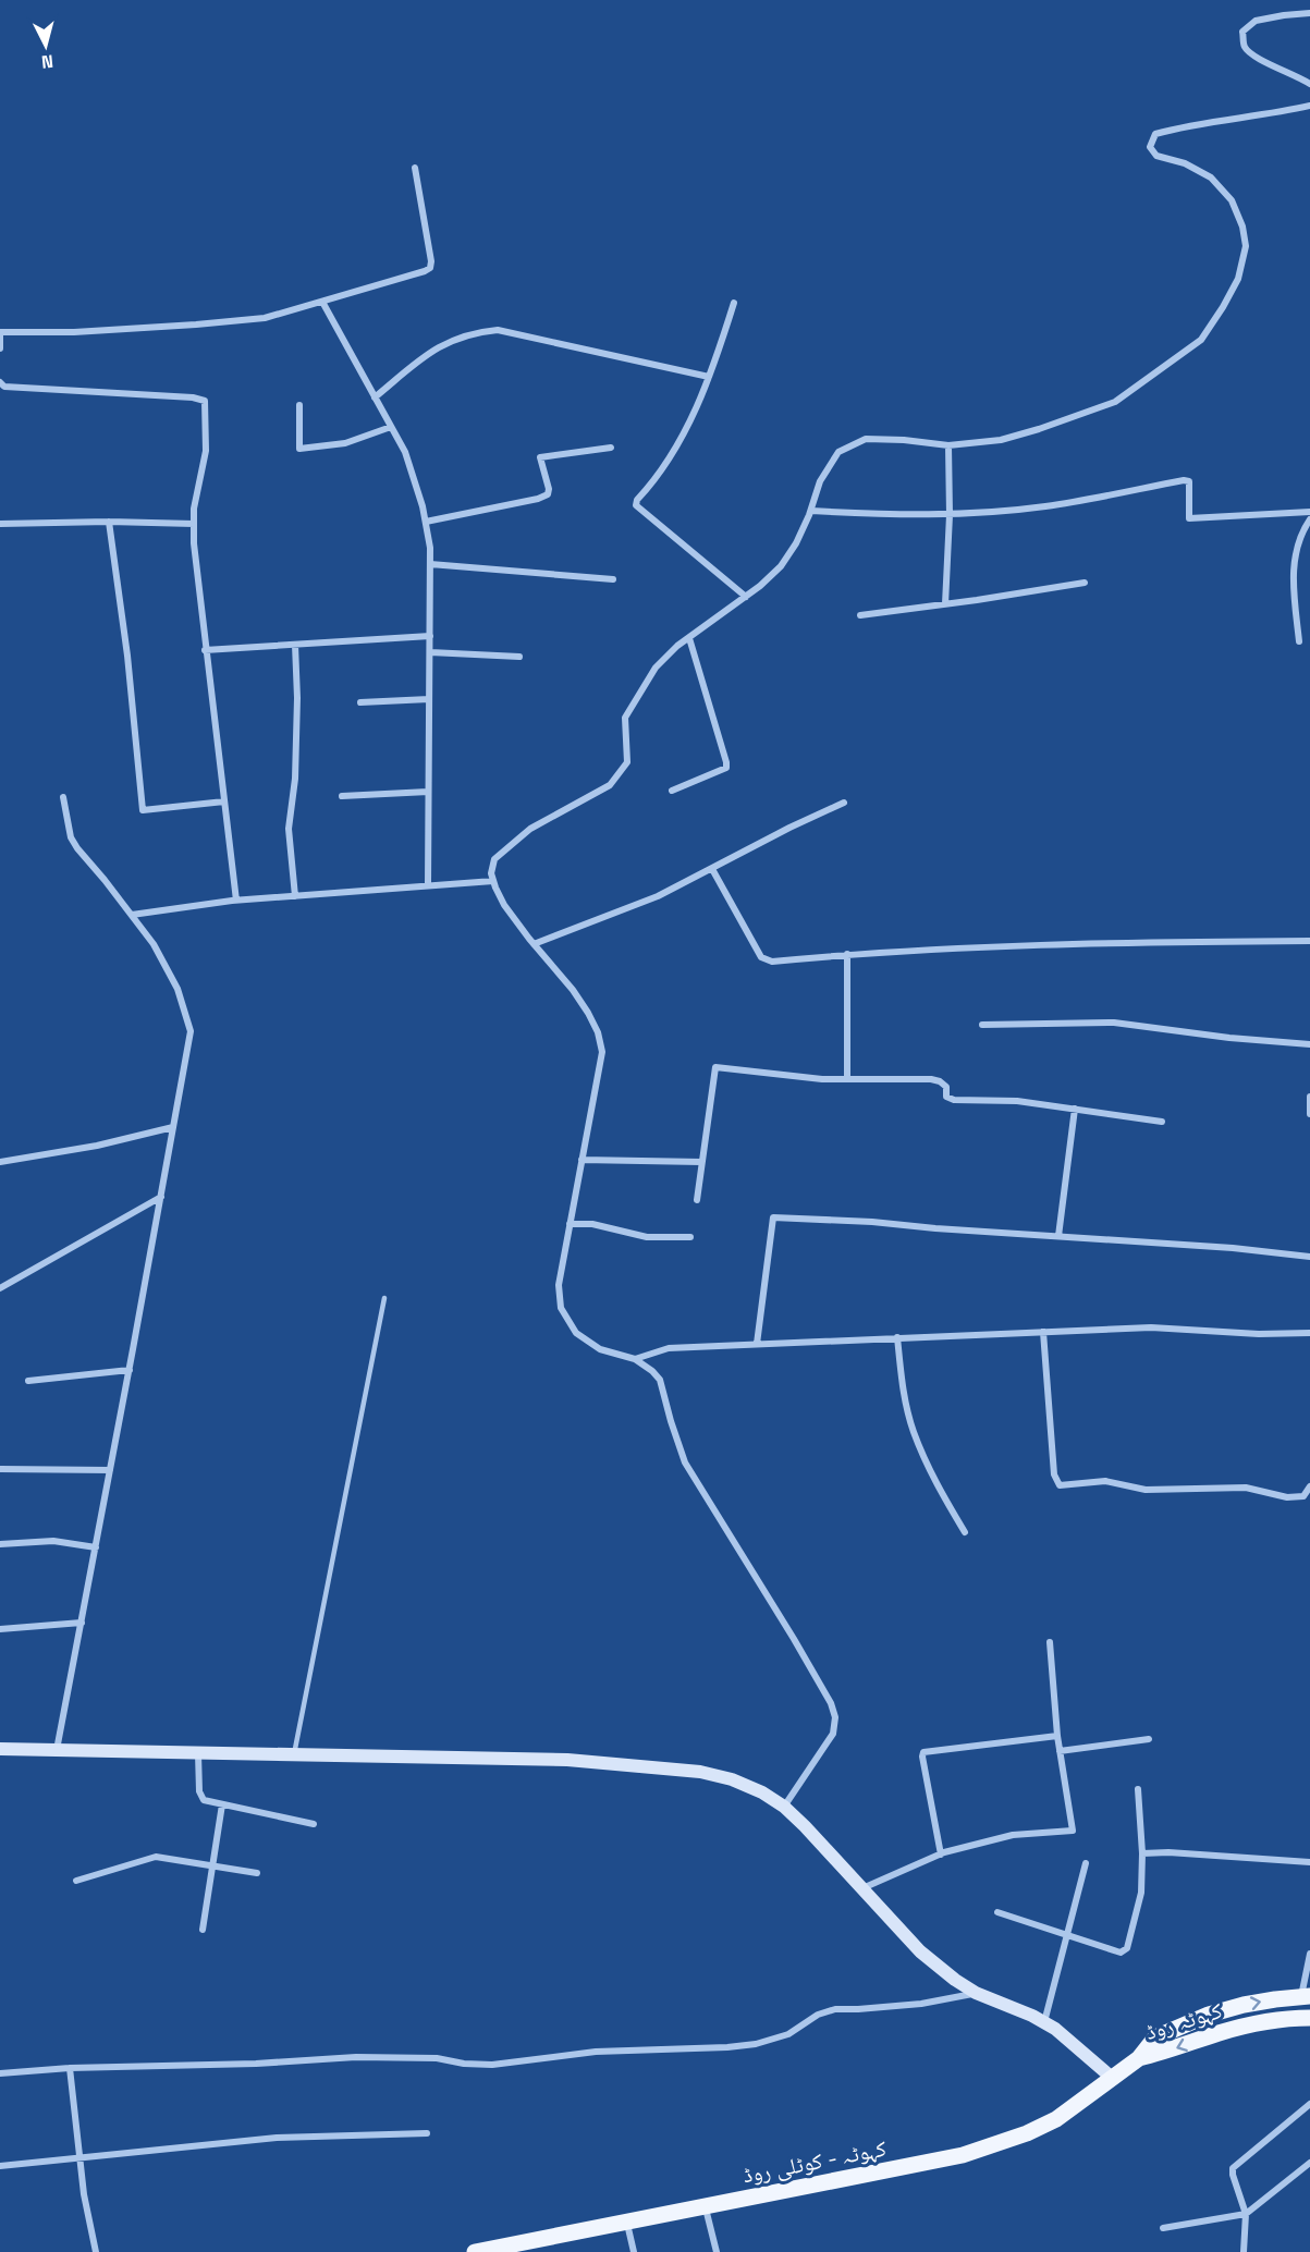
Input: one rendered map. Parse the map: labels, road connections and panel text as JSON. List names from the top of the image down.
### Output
{
  "streets": {
    "main road": ["کہوٹہ روڈ", "کہوٹہ - کوٹلی روڈ"]
  },
  "crossings": [
    ["کہوٹہ روڈ", "کہوٹہ - کوٹلی روڈ"]
  ],
  "north": "bottom"
}
